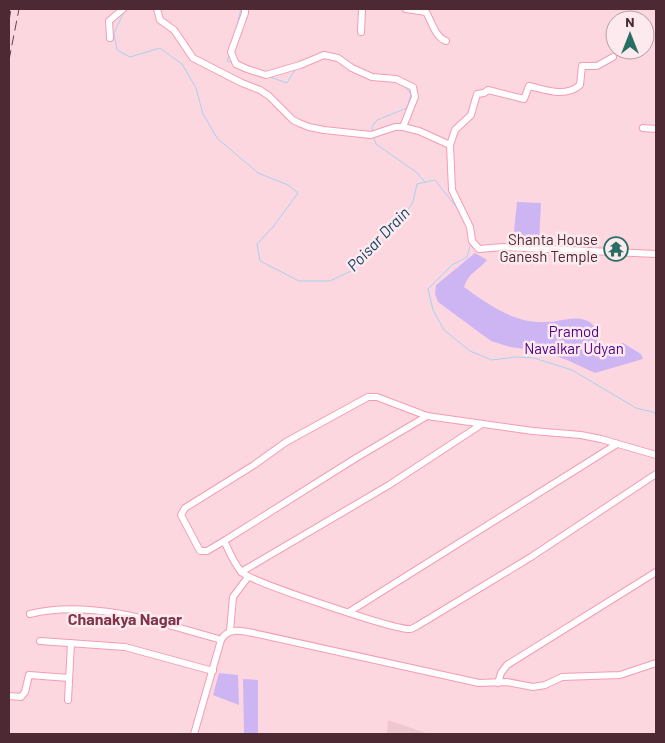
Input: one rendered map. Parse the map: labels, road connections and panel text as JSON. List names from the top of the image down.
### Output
{
  "districts": ["Chanakya Nagar"],
  "water": ["Poisar Drain"],
  "parks": ["Pramod Navalkar Udyan"],
  "places": {
    "temple": ["Shanta House Ganesh Temple"]
  },
  "north": "top"
}
